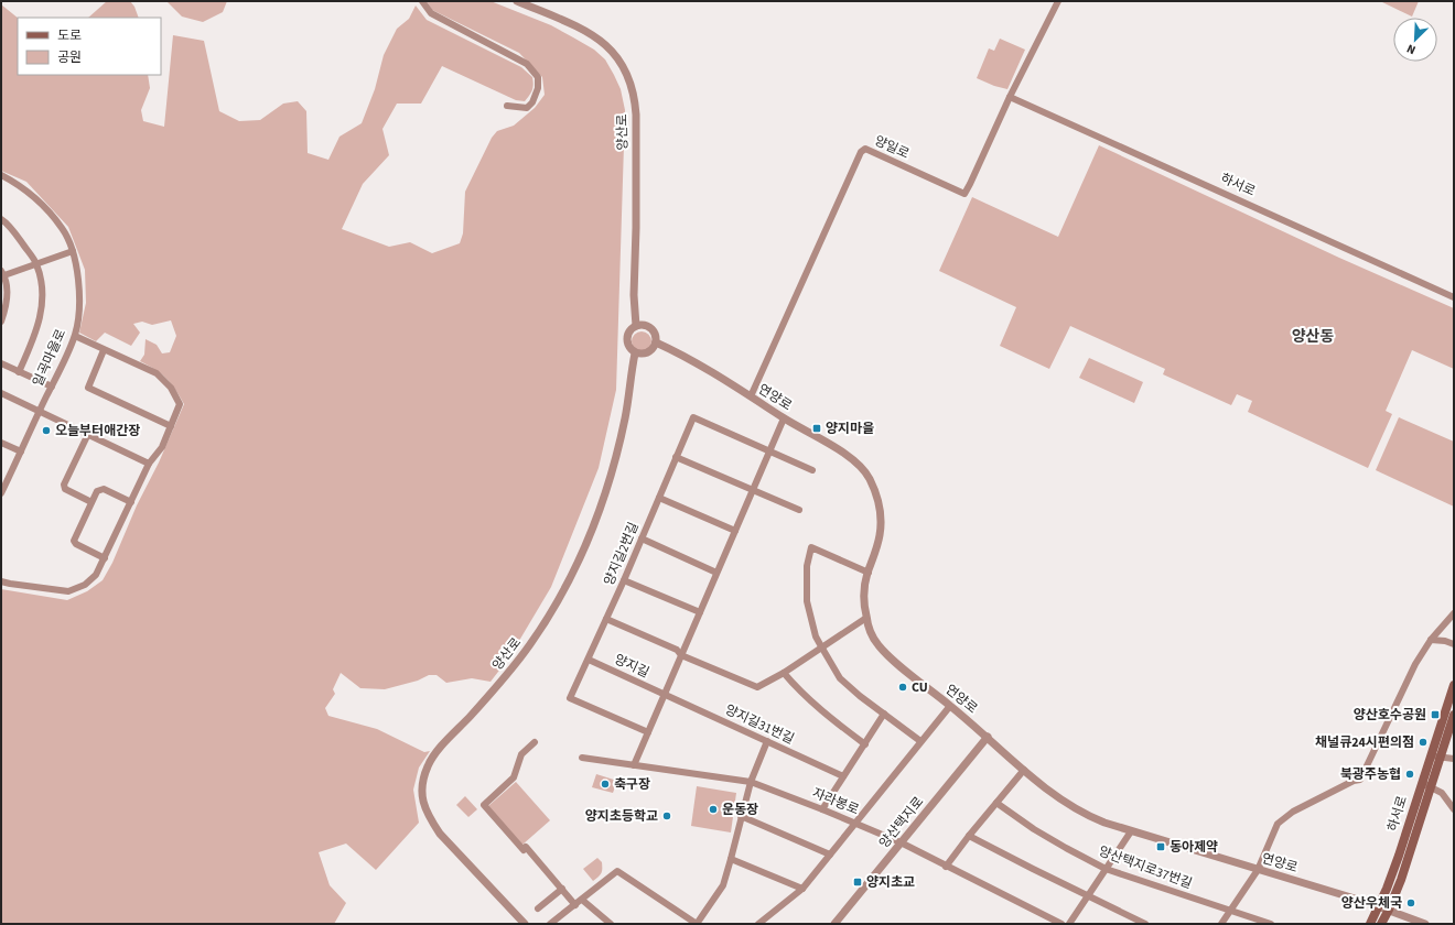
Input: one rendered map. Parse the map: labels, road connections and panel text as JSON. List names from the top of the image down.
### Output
{
  "streets": {
    "main road": ["하서로"],
    "street": [
      "양산로",
      "양일로",
      "일곡마을로",
      "연양로",
      "양지길2번길",
      "양지길",
      "양지길31번길",
      "자라봉로",
      "양산택지로",
      "양산택지로37번길"
    ]
  },
  "crossings": [
    ["양산로", "연양로"],
    ["양일로", "하서로"],
    ["양일로", "연양로"],
    ["하서로", "연양로"],
    ["연양로", "양산택지로"],
    ["양지길2번길", "양지길"],
    ["양지길", "양지길31번길"],
    ["자라봉로", "양산택지로"]
  ],
  "districts": ["양산동"],
  "places": {
    "transit": [
      "양지마을",
      "양산호수공원",
      "동아제약",
      "양지초교"
    ],
    "other": [
      "오늘부터애간장",
      "CU",
      "채널큐24시편의점",
      "북광주농협",
      "축구장",
      "운동장",
      "양지초등학교",
      "양산우체국"
    ]
  },
  "legend": ["도로", "공원"],
  "north": "bottom left"
}
